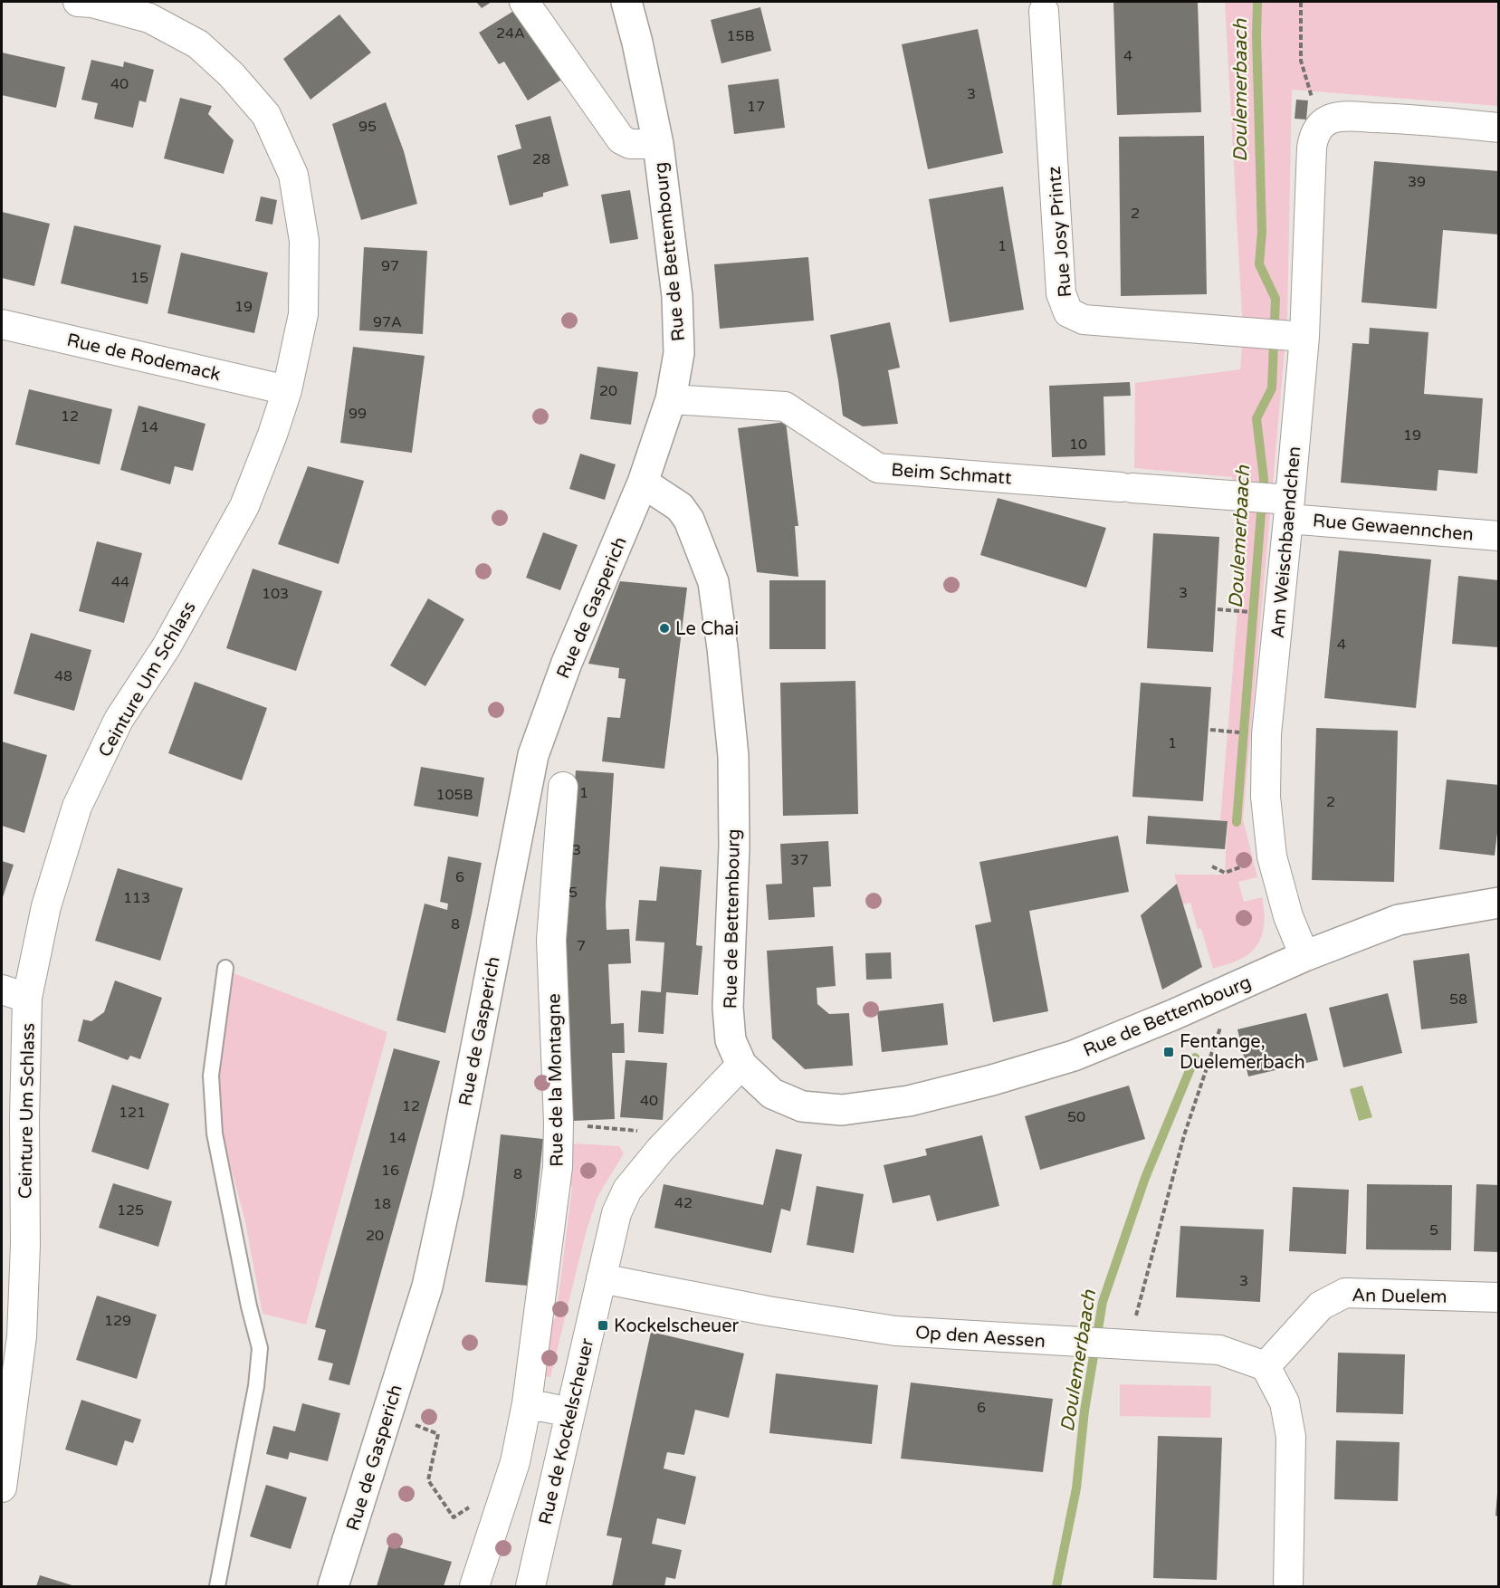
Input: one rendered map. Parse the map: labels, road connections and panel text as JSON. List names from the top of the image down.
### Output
{
  "streets": {
    "main road": ["Rue de Bettembourg", "Rue de Gasperich"],
    "street": [
      "Rue Josy Printz",
      "Rue de Rodemack",
      "Beim Schmatt",
      "Rue Gewaennchen",
      "Am Weischbaendchen",
      "Ceinture Um Schlass",
      "Rue de la Montagne",
      "An Duelem",
      "Op den Aessen",
      "Rue de Kockelscheuer"
    ]
  },
  "crossings": [
    ["Rue Josy Printz", "Am Weischbaendchen"],
    ["Rue de Bettembourg", "Beim Schmatt"],
    ["Rue de Bettembourg", "Am Weischbaendchen"],
    ["Rue de Bettembourg", "Rue de Gasperich"],
    ["Rue de Bettembourg", "Rue de Kockelscheuer"],
    ["Rue de Rodemack", "Ceinture Um Schlass"],
    ["Beim Schmatt", "Rue Gewaennchen"],
    ["Beim Schmatt", "Am Weischbaendchen"],
    ["Rue Gewaennchen", "Am Weischbaendchen"],
    ["An Duelem", "Op den Aessen"],
    ["Op den Aessen", "Rue de Kockelscheuer"]
  ],
  "water": ["Doulemerbaach"],
  "places": {
    "other": ["Le Chai"],
    "transit": ["Fentange, Duelemerbach", "Kockelscheuer"]
  },
  "house_numbers": [
    "24A",
    "15B",
    "4",
    "40",
    "3",
    "17",
    "95",
    "28",
    "39",
    "2",
    "1",
    "97",
    "15",
    "19",
    "97A",
    "20",
    "99",
    "12",
    "14",
    "19",
    "10",
    "44",
    "3",
    "103",
    "4",
    "48",
    "1",
    "1",
    "105B",
    "2",
    "3",
    "37",
    "6",
    "5",
    "113",
    "8",
    "7",
    "58",
    "40",
    "12",
    "121",
    "50",
    "14",
    "16",
    "8",
    "42",
    "18",
    "125",
    "5",
    "20",
    "3",
    "129",
    "6"
  ]
}
